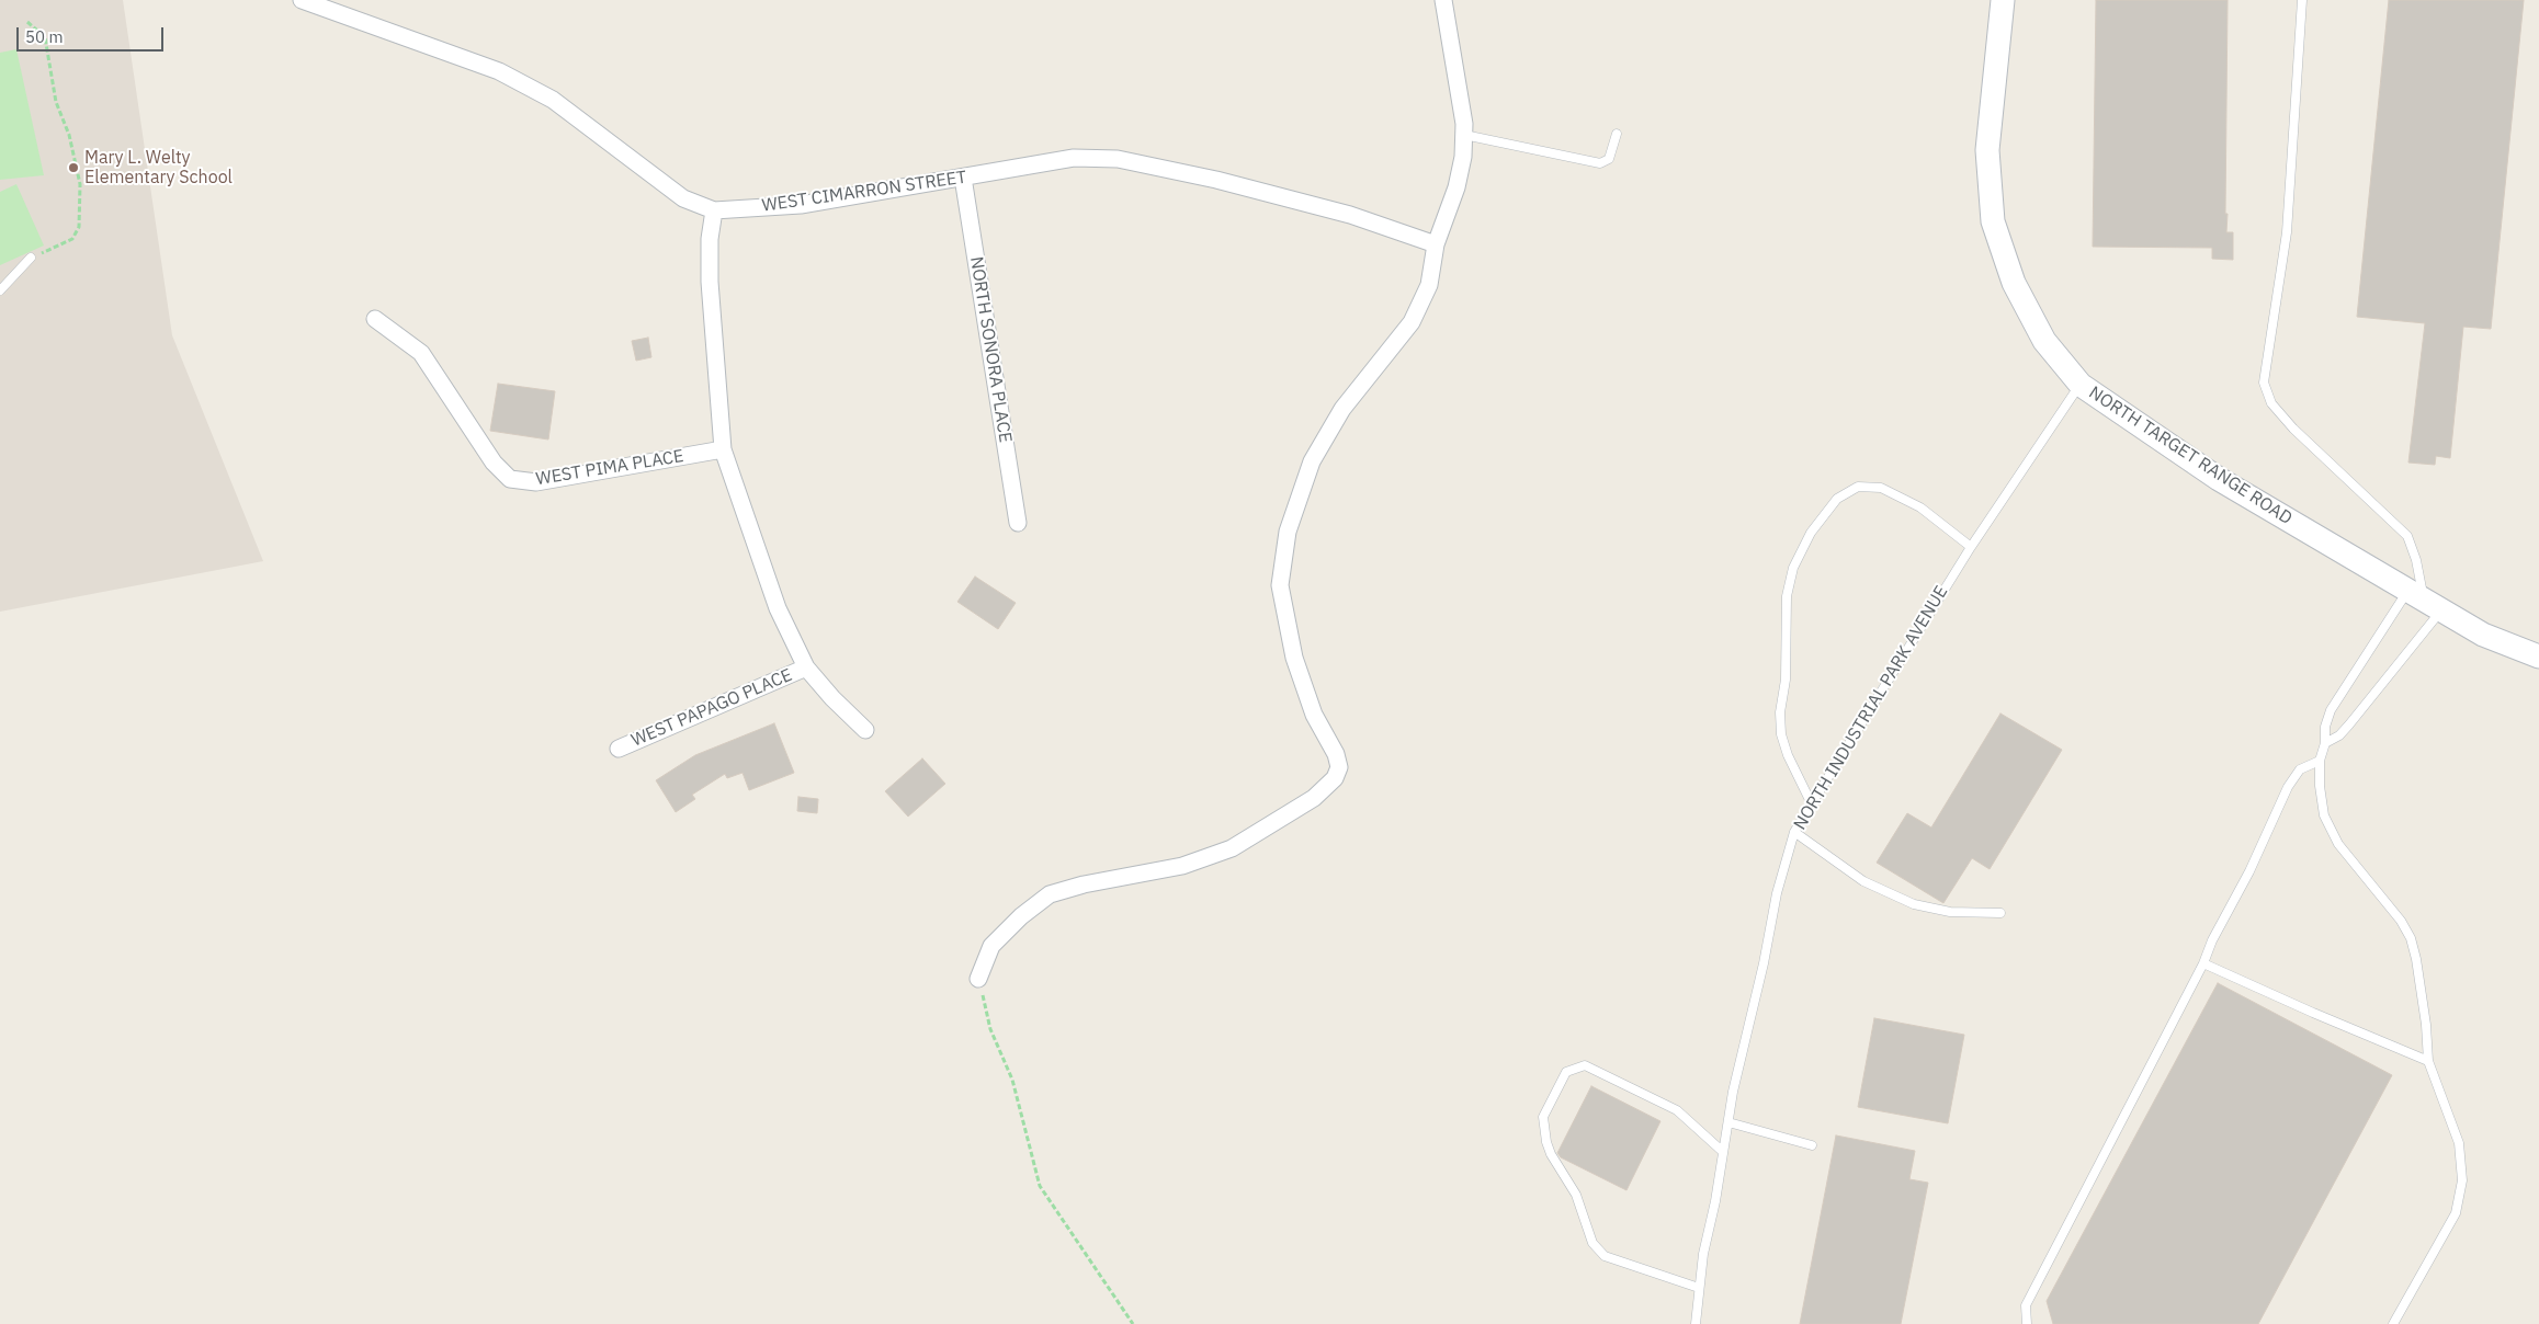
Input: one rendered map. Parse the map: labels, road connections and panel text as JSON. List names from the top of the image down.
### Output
{
  "streets": {
    "street": [
      "WEST CIMARRON STREET",
      "NORTH SONORA PLACE",
      "NORTH TARGET RANGE ROAD",
      "WEST PIMA PLACE",
      "WEST PAPAGO PLACE"
    ],
    "lane": ["NORTH INDUSTRIAL PARK AVENUE"]
  },
  "crossings": [
    ["WEST CIMARRON STREET", "NORTH SONORA PLACE"],
    ["NORTH TARGET RANGE ROAD", "NORTH INDUSTRIAL PARK AVENUE"]
  ],
  "places": ["Mary L. Welty Elementary School"],
  "scale_bar": "50 m"
}
